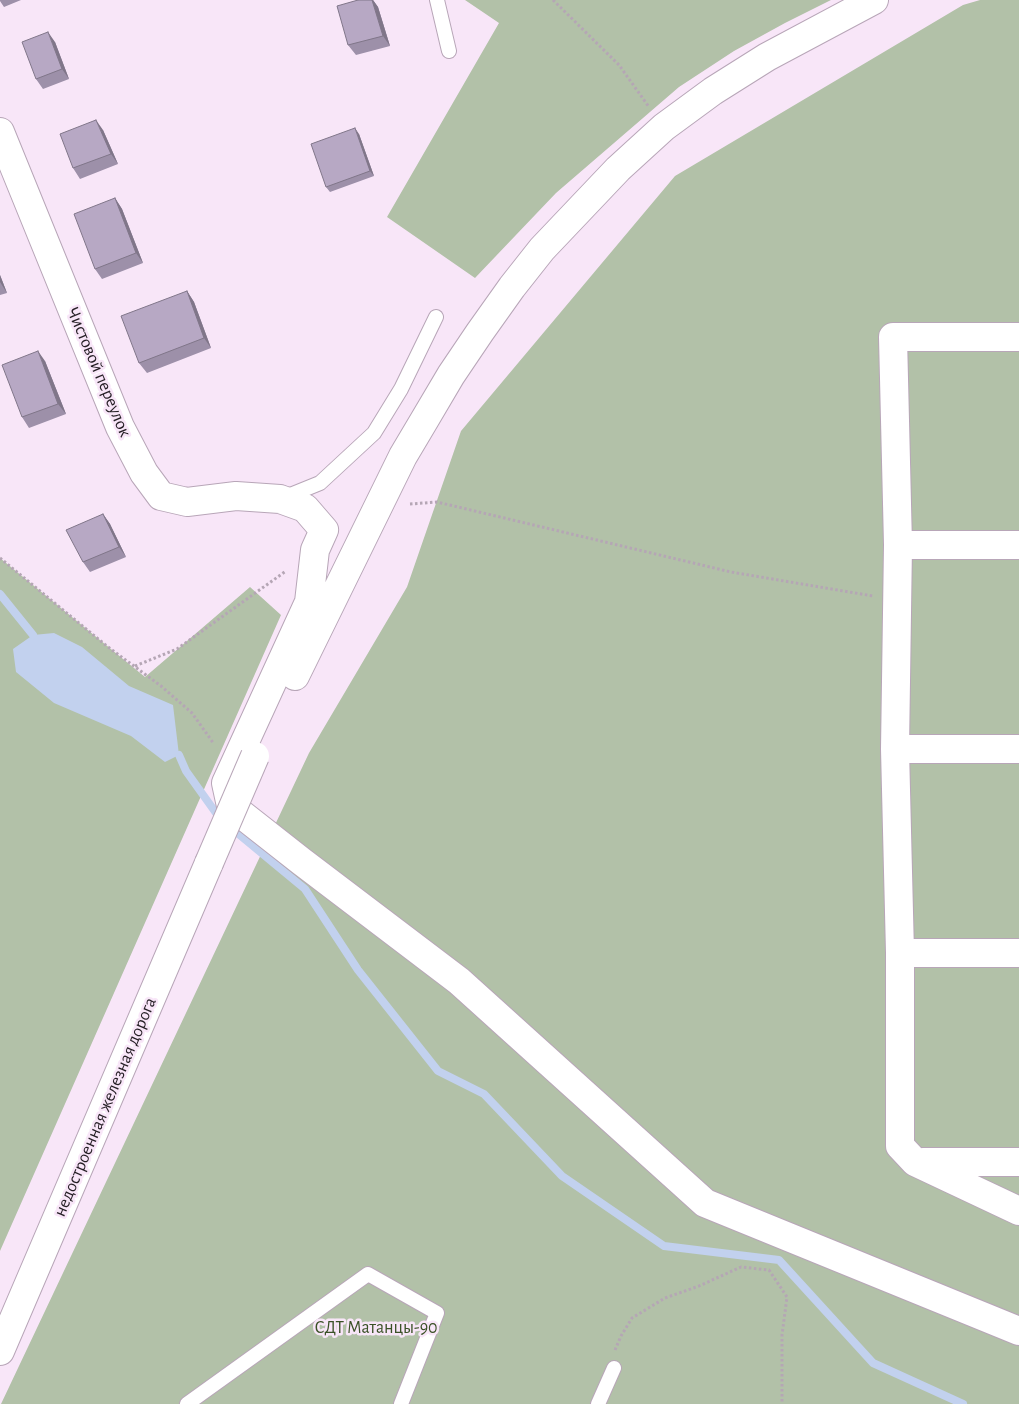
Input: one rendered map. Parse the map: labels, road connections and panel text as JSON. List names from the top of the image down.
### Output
{
  "streets": {
    "street": ["Чистовой переулок", "недостроенная железная дорога"]
  },
  "parks": ["СДТ Матанцы-90"]
}
